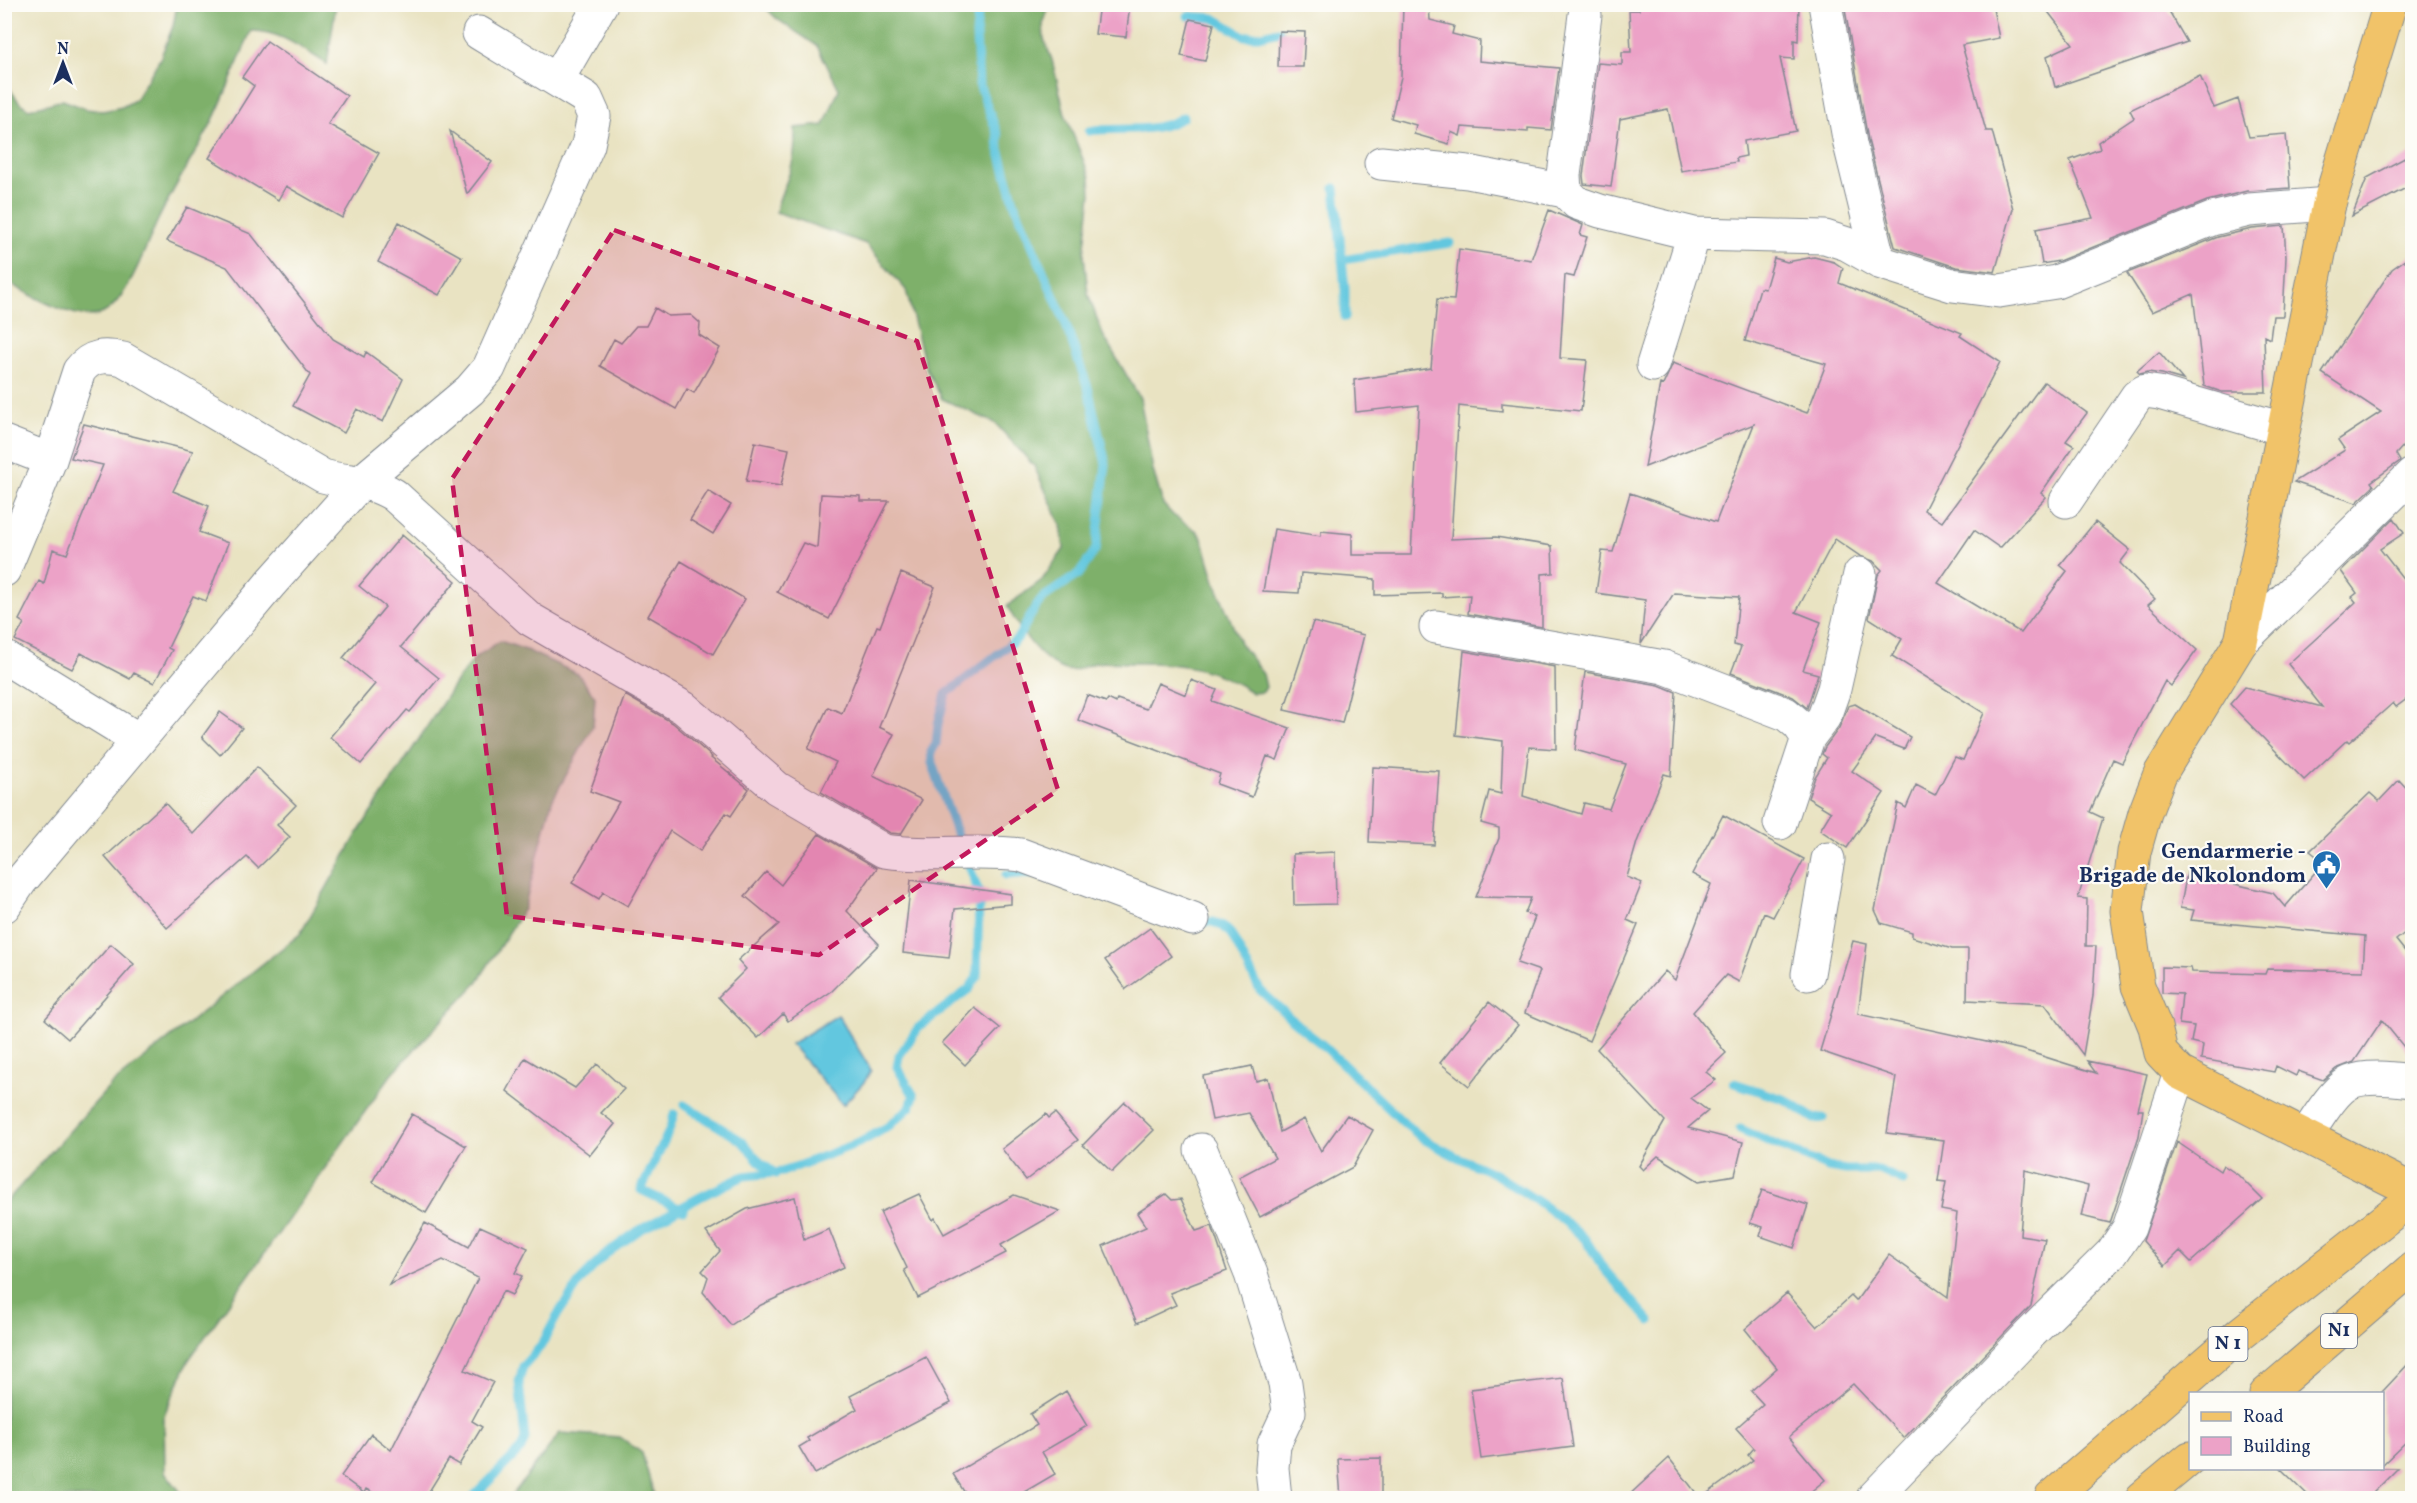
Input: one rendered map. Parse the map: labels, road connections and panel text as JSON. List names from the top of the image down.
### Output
{
  "streets": {
    "main road": ["N1", "N 1"]
  },
  "places": {
    "public building": ["Gendarmerie - Brigade de Nkolondom"]
  },
  "legend": ["Road", "Building"],
  "north": "top"
}
